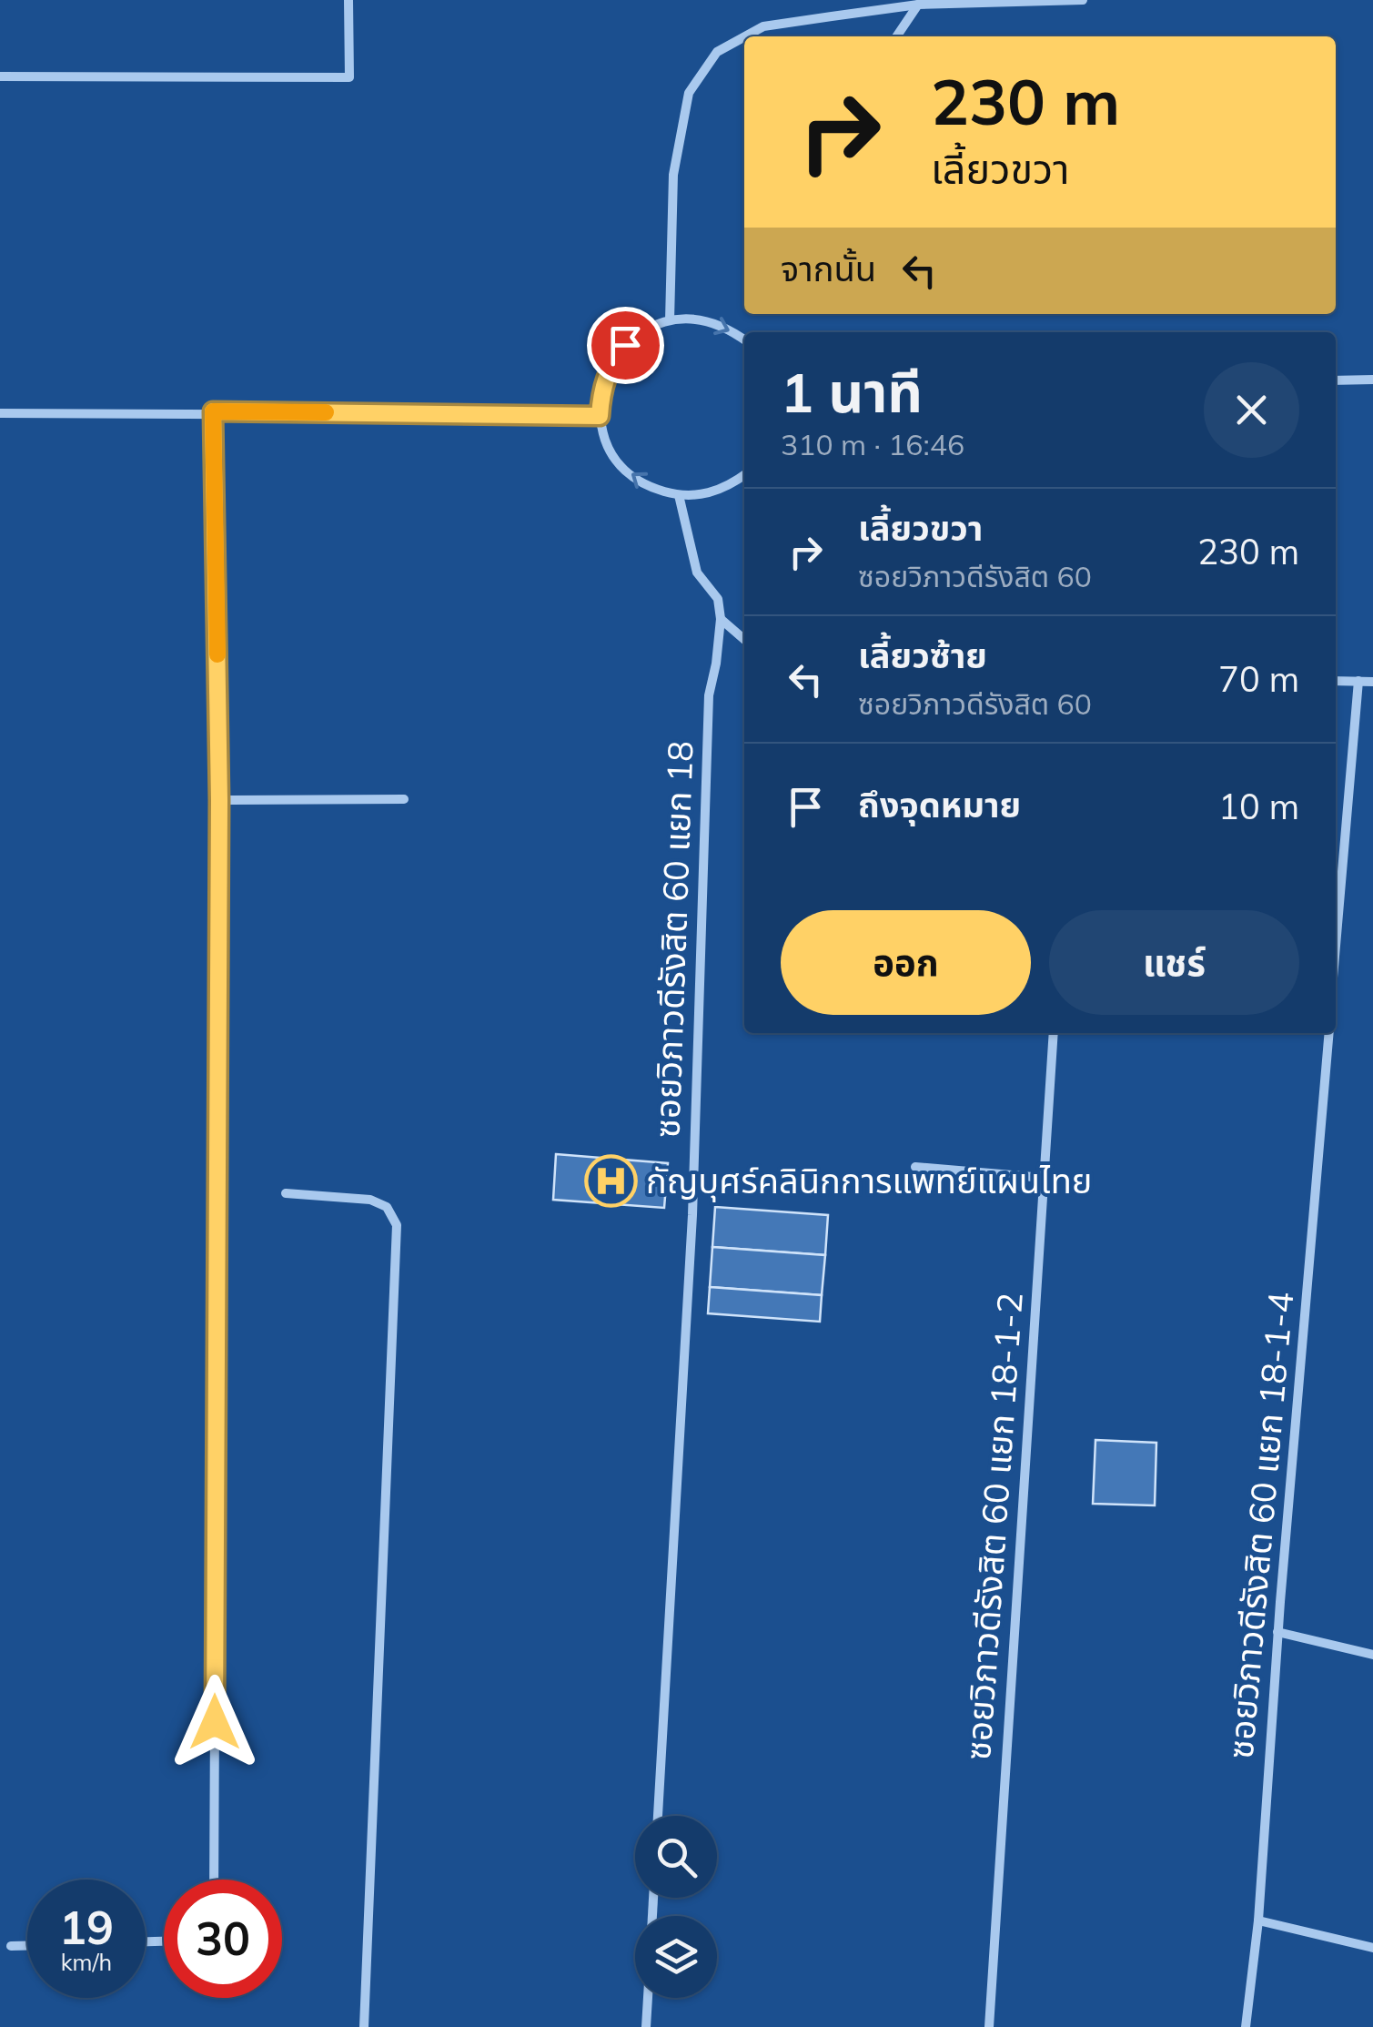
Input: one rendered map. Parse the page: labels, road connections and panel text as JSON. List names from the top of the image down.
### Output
{
  "streets": {
    "street": ["ซอยวิภาวดีรังสิต 60 แยก 18", "ซอยวิภาวดีรังสิต 60 แยก 18-1-4", "ซอยวิภาวดีรังสิต 60 แยก 18-1-2"]
  },
  "places": {
    "hospital": ["กัญบุศร์คลินิกการแพทย์แผนไทย"]
  },
  "page": {
    "turn": ["230 m", "เลี้ยวขวา"],
    "then": "จากนั้น",
    "heading": ["1 นาที", "310 m · 16:46"],
    "list": [
      {
        "name": "เลี้ยวขวา",
        "note": "ซอยวิภาวดีรังสิต 60",
        "value": "230 m"
      },
      {
        "name": "เลี้ยวซ้าย",
        "note": "ซอยวิภาวดีรังสิต 60",
        "value": "70 m"
      },
      {
        "name": "ถึงจุดหมาย",
        "value": "10 m"
      }
    ],
    "buttons": ["ออก", "แชร์"],
    "speed": "19 km/h",
    "limit": "30"
  }
}
